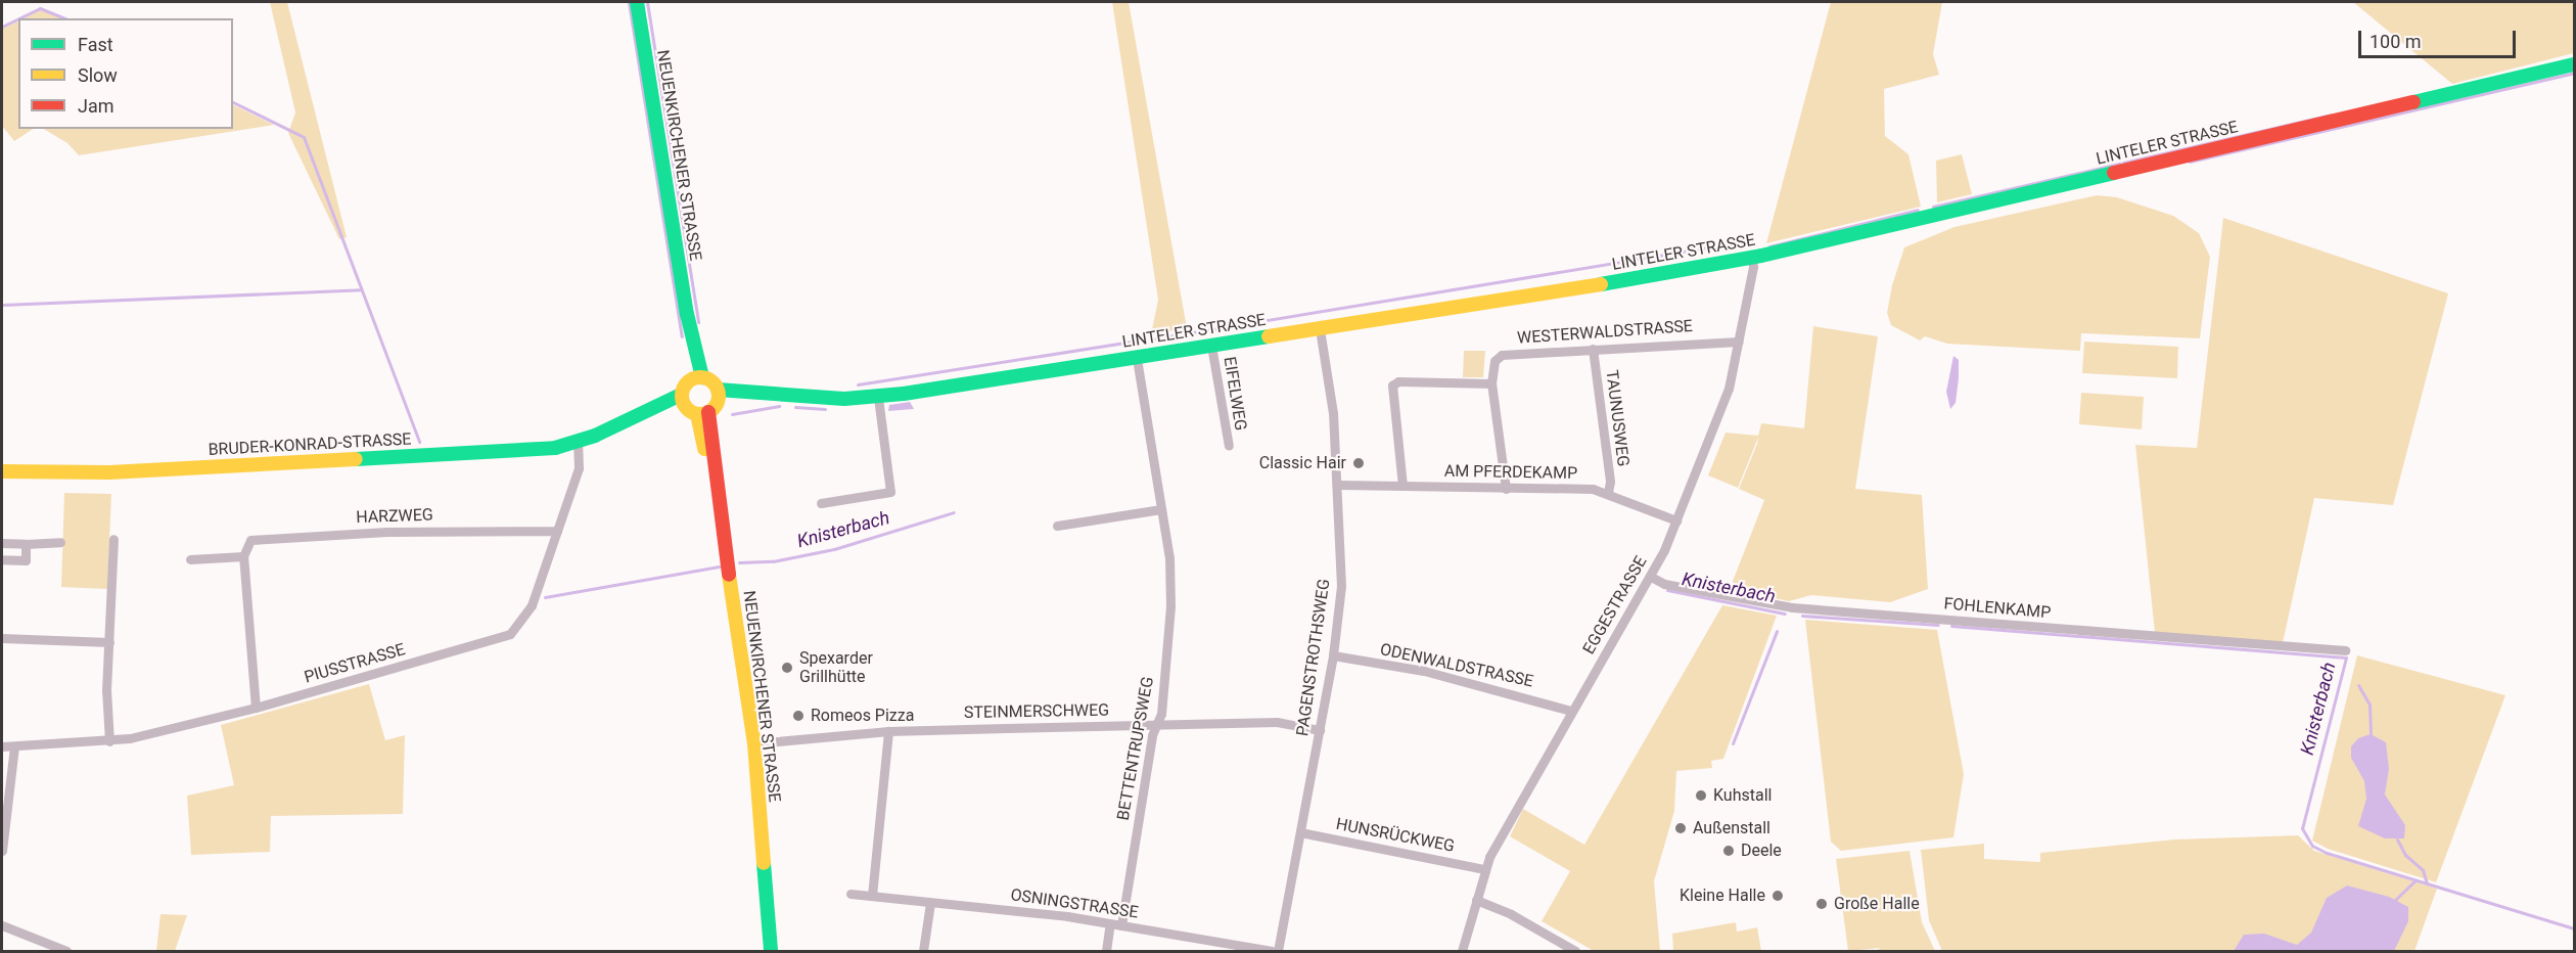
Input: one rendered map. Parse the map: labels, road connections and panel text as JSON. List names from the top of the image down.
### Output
{
  "streets": {
    "street": [
      "LINTELER STRASSE",
      "NEUENKIRCHENER STRASSE",
      "WESTERWALDSTRASSE",
      "EIFELWEG",
      "TAUNUSWEG",
      "BRUDER-KONRAD-STRASSE",
      "AM PFERDEKAMP",
      "HARZWEG",
      "EGGESTRASSE",
      "FOHLENKAMP",
      "PAGENSTROTHSWEG",
      "PIUSSTRASSE",
      "ODENWALDSTRASSE",
      "STEINMERSCHWEG",
      "BETTENTRUPSWEG",
      "HUNSRÜCKWEG",
      "OSNINGSTRASSE"
    ]
  },
  "crossings": [
    ["LINTELER STRASSE", "NEUENKIRCHENER STRASSE"],
    ["LINTELER STRASSE", "EIFELWEG"],
    ["LINTELER STRASSE", "BRUDER-KONRAD-STRASSE"],
    ["LINTELER STRASSE", "EGGESTRASSE"],
    ["LINTELER STRASSE", "PAGENSTROTHSWEG"],
    ["LINTELER STRASSE", "BETTENTRUPSWEG"],
    ["NEUENKIRCHENER STRASSE", "BRUDER-KONRAD-STRASSE"],
    ["NEUENKIRCHENER STRASSE", "STEINMERSCHWEG"],
    ["WESTERWALDSTRASSE", "TAUNUSWEG"],
    ["WESTERWALDSTRASSE", "AM PFERDEKAMP"],
    ["WESTERWALDSTRASSE", "EGGESTRASSE"],
    ["TAUNUSWEG", "AM PFERDEKAMP"],
    ["BRUDER-KONRAD-STRASSE", "PIUSSTRASSE"],
    ["AM PFERDEKAMP", "EGGESTRASSE"],
    ["AM PFERDEKAMP", "PAGENSTROTHSWEG"],
    ["HARZWEG", "PIUSSTRASSE"],
    ["EGGESTRASSE", "FOHLENKAMP"],
    ["EGGESTRASSE", "ODENWALDSTRASSE"],
    ["EGGESTRASSE", "HUNSRÜCKWEG"],
    ["PAGENSTROTHSWEG", "ODENWALDSTRASSE"],
    ["PAGENSTROTHSWEG", "STEINMERSCHWEG"],
    ["PAGENSTROTHSWEG", "HUNSRÜCKWEG"],
    ["STEINMERSCHWEG", "BETTENTRUPSWEG"],
    ["BETTENTRUPSWEG", "OSNINGSTRASSE"]
  ],
  "water": ["Knisterbach"],
  "places": [
    "Classic Hair",
    "Spexarder Grillhütte",
    "Romeos Pizza",
    "Kuhstall",
    "Außenstall",
    "Deele",
    "Kleine Halle",
    "Große Halle"
  ],
  "legend": ["Fast", "Slow", "Jam"],
  "scale_bar": "100 m"
}
